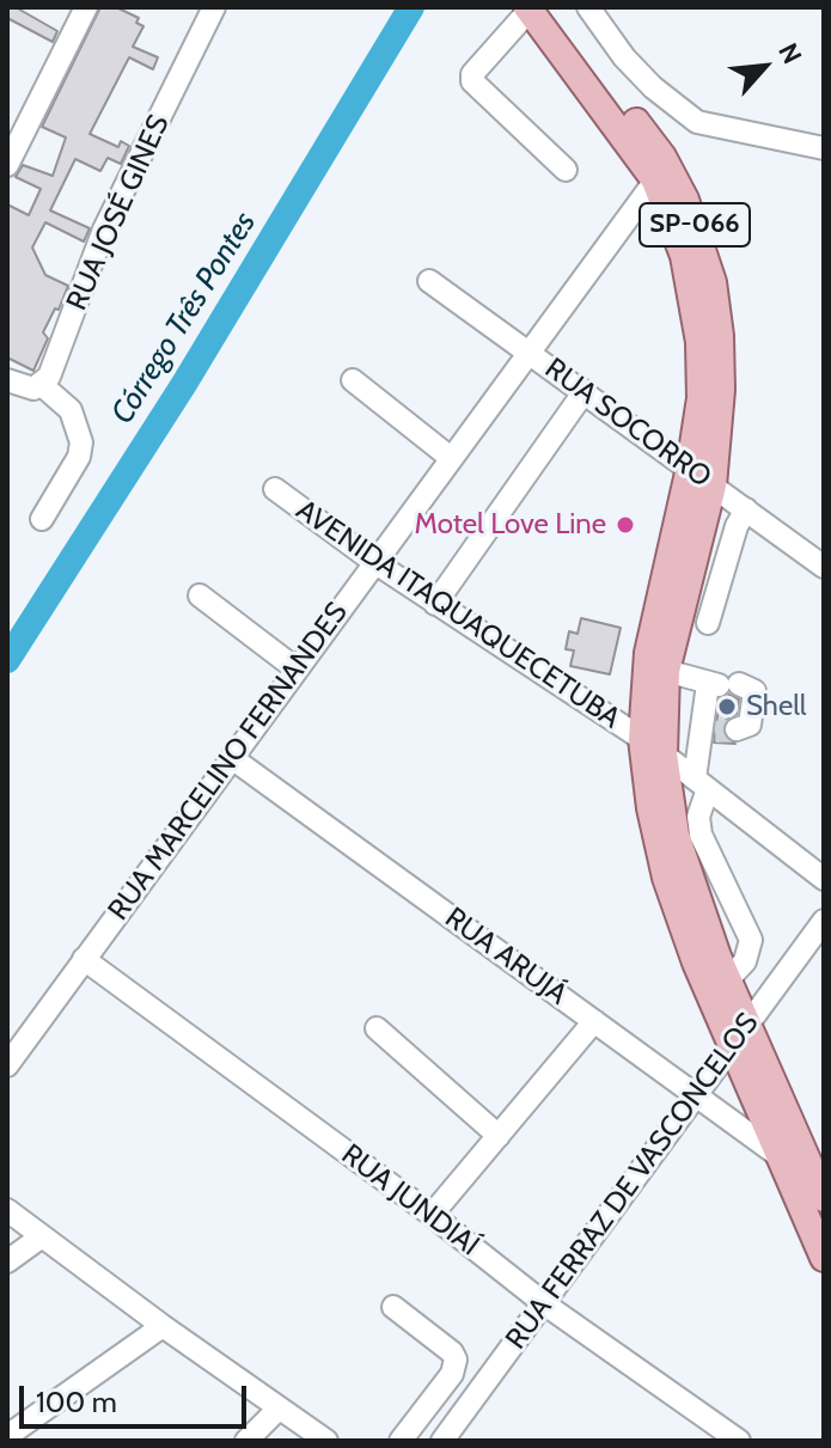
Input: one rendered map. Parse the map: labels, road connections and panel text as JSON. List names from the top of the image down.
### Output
{
  "streets": {
    "main road": ["SP-066"],
    "street": [
      "RUA JOSÉ GINES",
      "RUA SOCORRO",
      "AVENIDA ITAQUAQUECETUBA",
      "RUA MARCELINO FERNANDES",
      "RUA ARUJÁ",
      "RUA FERRAZ DE VASCONCELOS",
      "RUA JUNDIAÍ"
    ]
  },
  "crossings": [
    ["SP-066", "RUA SOCORRO"],
    ["SP-066", "AVENIDA ITAQUAQUECETUBA"],
    ["SP-066", "RUA MARCELINO FERNANDES"],
    ["SP-066", "RUA ARUJÁ"],
    ["SP-066", "RUA FERRAZ DE VASCONCELOS"],
    ["RUA SOCORRO", "RUA MARCELINO FERNANDES"],
    ["AVENIDA ITAQUAQUECETUBA", "RUA MARCELINO FERNANDES"],
    ["RUA MARCELINO FERNANDES", "RUA ARUJÁ"],
    ["RUA MARCELINO FERNANDES", "RUA JUNDIAÍ"],
    ["RUA ARUJÁ", "RUA FERRAZ DE VASCONCELOS"],
    ["RUA FERRAZ DE VASCONCELOS", "RUA JUNDIAÍ"]
  ],
  "water": ["Córrego Três Pontes"],
  "places": ["Motel Love Line", "Shell"],
  "scale_bar": "100 m",
  "north": "top right"
}
